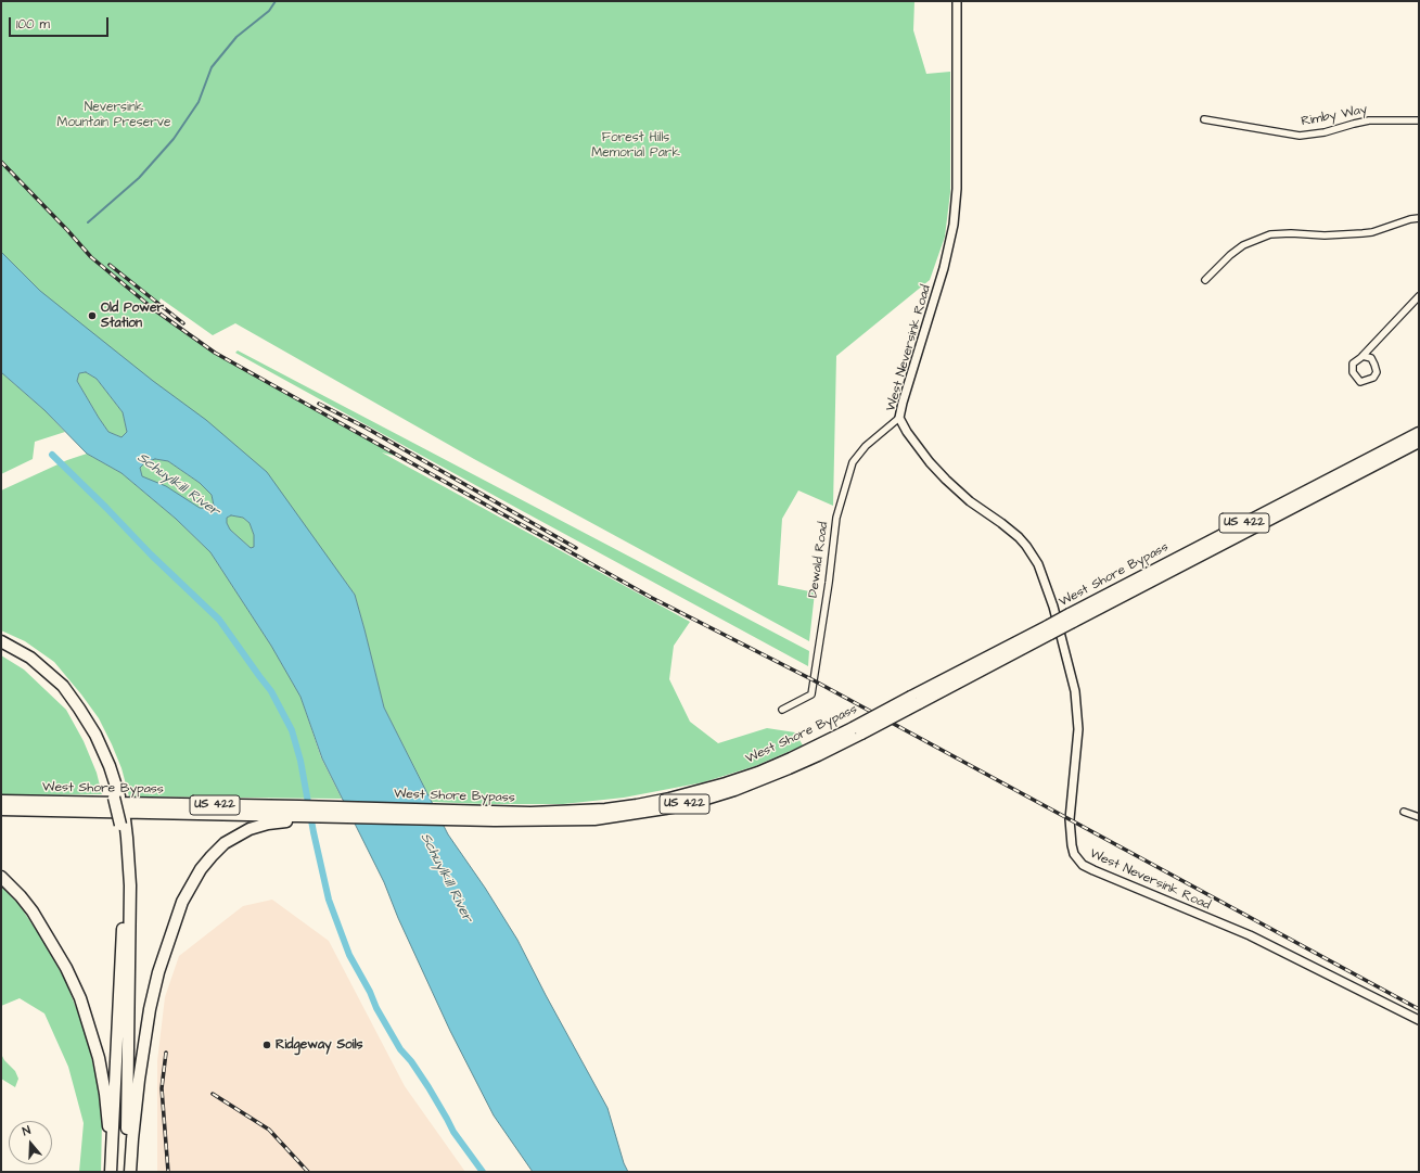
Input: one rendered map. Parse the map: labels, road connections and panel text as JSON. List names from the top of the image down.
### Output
{
  "streets": {
    "highway": ["US 422", "West Shore Bypass"],
    "street": ["Rimby Way", "West Neversink Road", "Dewald Road"]
  },
  "crossings": [
    ["West Neversink Road", "Dewald Road"]
  ],
  "water": ["Schuylkill River"],
  "parks": ["Neversink Mountain Preserve", "Forest Hills Memorial Park"],
  "places": ["Old Power Station", "Ridgeway Soils"],
  "scale_bar": "100 m",
  "north": "top"
}
